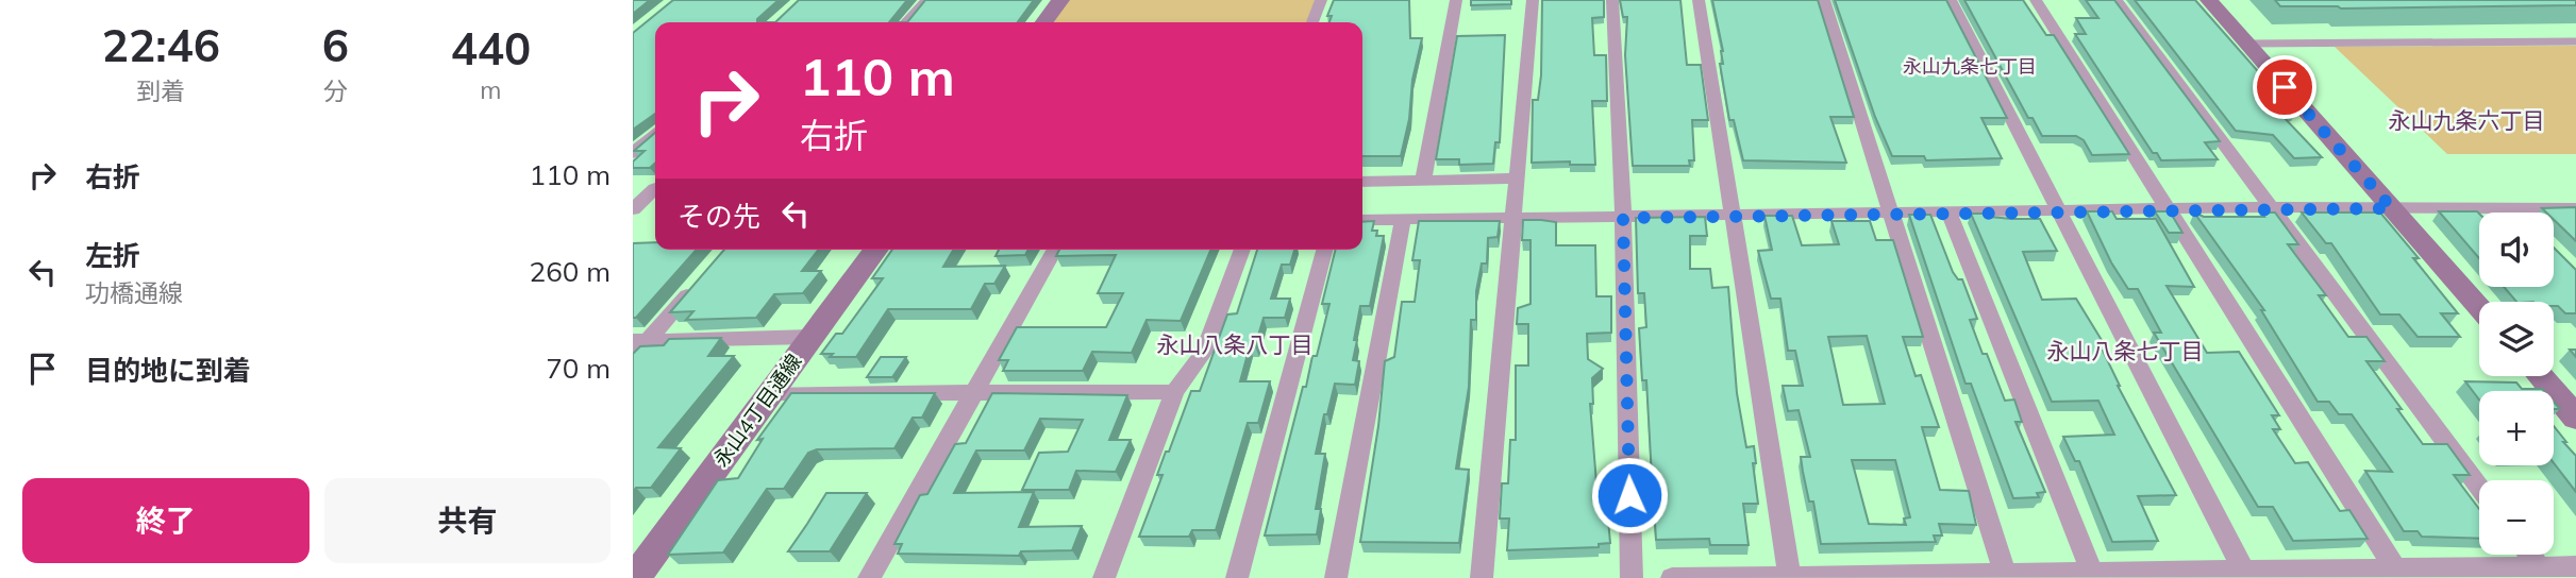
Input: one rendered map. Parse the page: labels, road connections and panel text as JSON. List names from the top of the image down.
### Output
{
  "streets": {
    "street": ["永山4丁目通線"]
  },
  "districts": [
    "永山九条七丁目",
    "永山九条六丁目",
    "永山八条八丁目",
    "永山八条七丁目"
  ],
  "page": {
    "eta": [
      "22:46",
      "到着",
      "6",
      "分",
      "440",
      "m"
    ],
    "turn": ["110 m", "右折"],
    "list": [
      {
        "name": "右折",
        "value": "110 m"
      },
      {
        "name": "左折",
        "note": "功橋通線",
        "value": "260 m"
      },
      {
        "name": "目的地に到着",
        "value": "70 m"
      }
    ],
    "then": "その先",
    "map_buttons": ["+", "−"],
    "buttons": ["終了", "共有"]
  }
}
